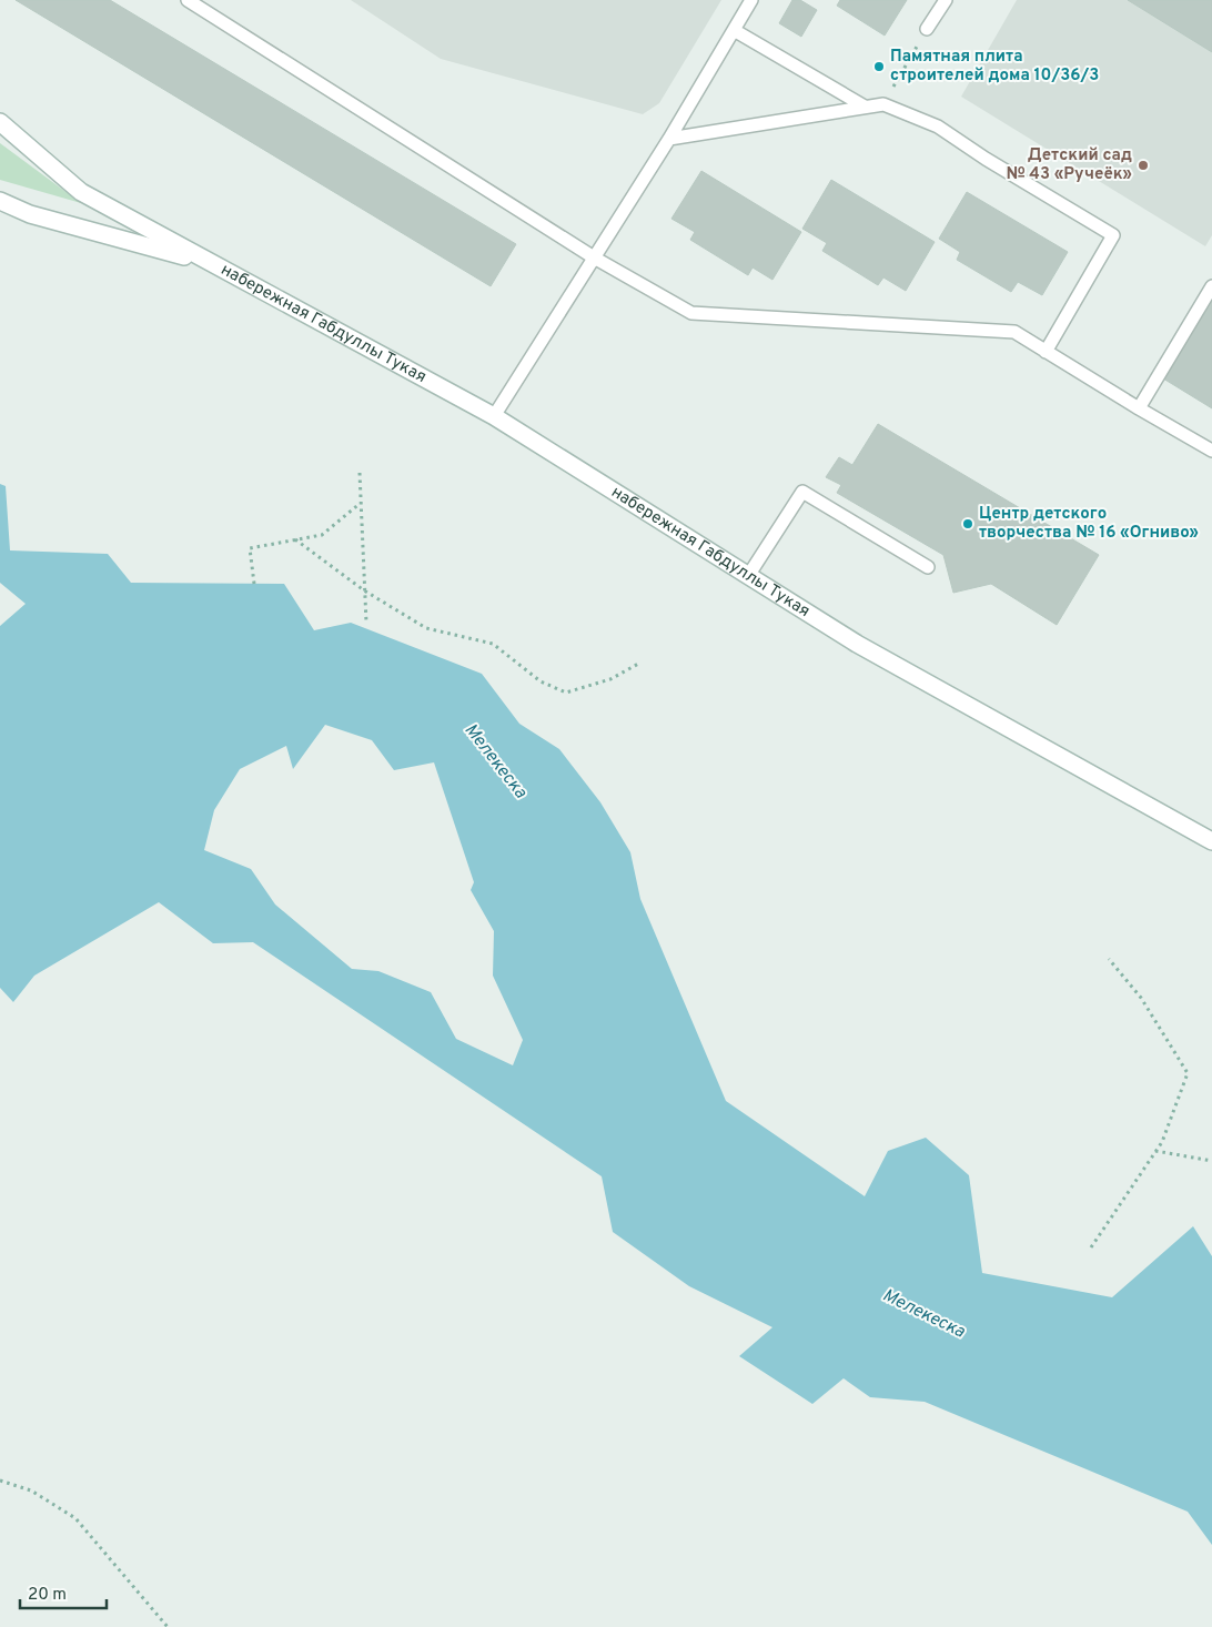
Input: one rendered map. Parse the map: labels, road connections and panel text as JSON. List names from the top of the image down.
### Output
{
  "streets": {
    "main road": ["набережная Габдуллы Тукая"]
  },
  "water": ["Мелекеска"],
  "places": ["Памятная плита строителей дома 10/36/3", "Детский сад № 43 «Ручеёк»", "Центр детского творчества № 16 «Огниво»"],
  "scale_bar": "20 m"
}
